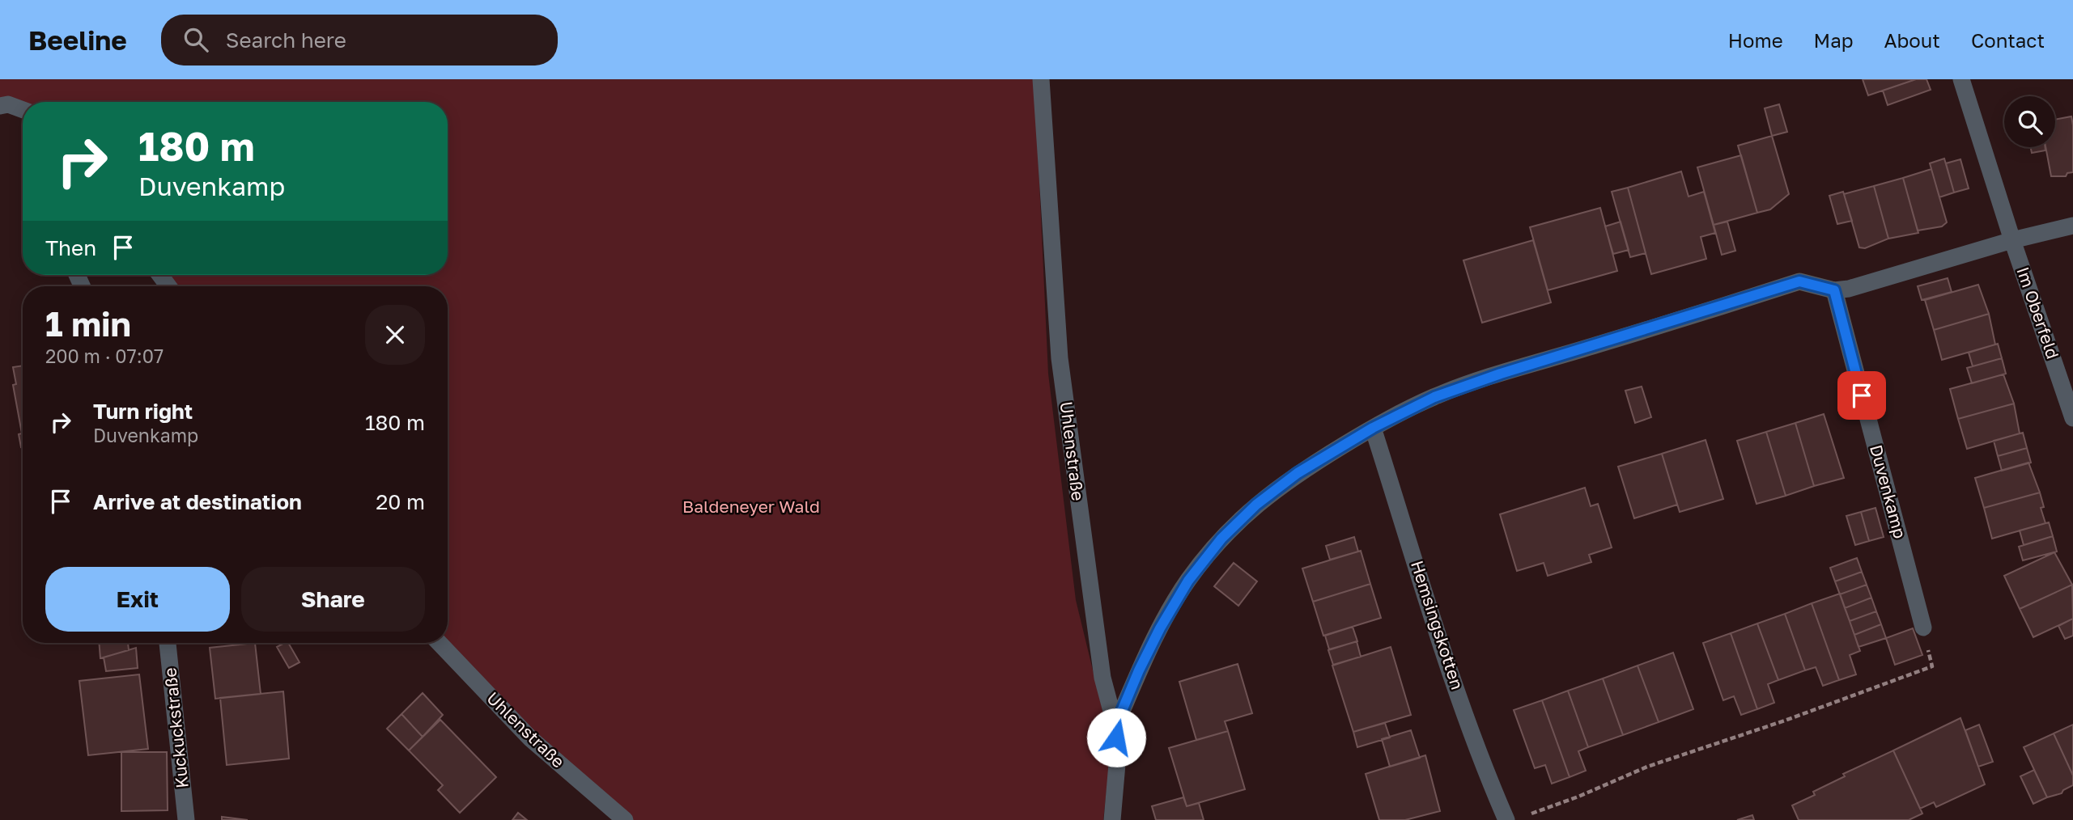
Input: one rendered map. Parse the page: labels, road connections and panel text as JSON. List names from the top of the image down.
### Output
{
  "streets": {
    "street": [
      "Im Oberfeld",
      "Uhlenstraße",
      "Duvenkamp",
      "Hemsingskotten",
      "Kuckuckstraße"
    ]
  },
  "parks": ["Baldeneyer Wald"],
  "page": {
    "header": "Beeline",
    "search": "Search here",
    "nav": [
      "Home",
      "Map",
      "About",
      "Contact"
    ],
    "turn": ["180 m", "Duvenkamp"],
    "then": "Then",
    "heading": ["1 min", "200 m · 07:07"],
    "list": [
      {
        "name": "Turn right",
        "note": "Duvenkamp",
        "value": "180 m"
      },
      {
        "name": "Arrive at destination",
        "value": "20 m"
      }
    ],
    "buttons": ["Exit", "Share"]
  }
}
